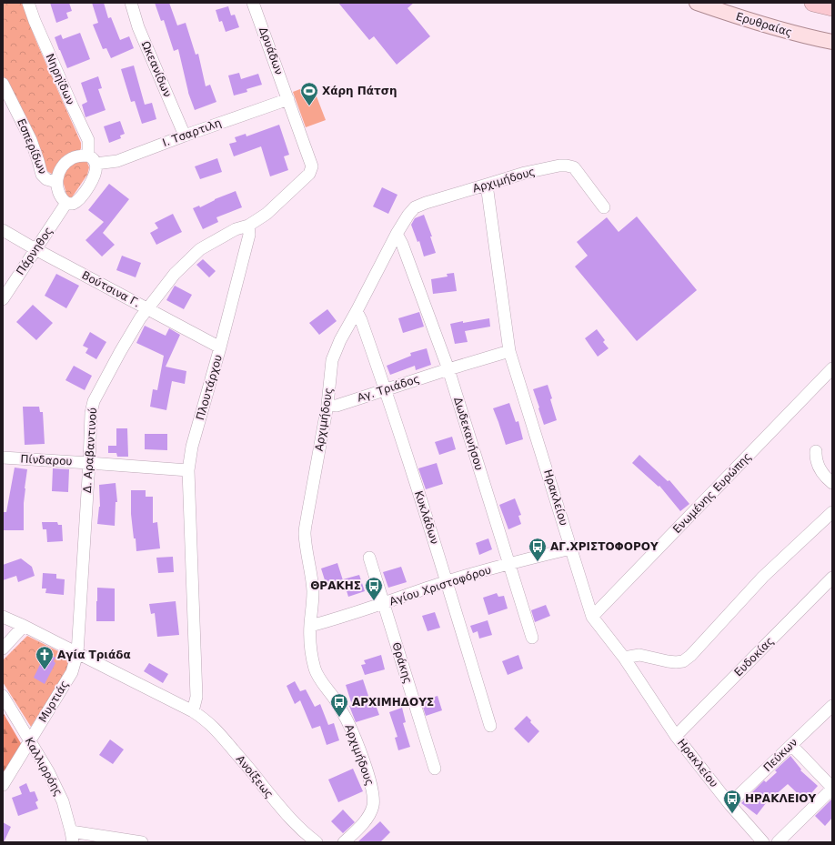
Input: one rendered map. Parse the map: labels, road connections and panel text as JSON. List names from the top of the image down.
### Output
{
  "streets": {
    "main road": ["Ερυθραίας"],
    "street": [
      "Δρυάδων",
      "Ωκεανίδων",
      "Νηρηϊδων",
      "Ι. Τσαρτιλη",
      "Εσπερίδων",
      "Αρχιμήδους",
      "Πάρνηθος",
      "Βούτσινα Γ.",
      "Πλουτάρχου",
      "Αγ. Τριάδος",
      "Δωδεκανήσου",
      "Δ. Αραβαντινού",
      "Πίνδαρου",
      "Ενωμένης Ευρώπης",
      "Ηρακλείου",
      "Κυκλάδων",
      "Αγίου Χριστοφόρου",
      "Ευδοκίας",
      "Θράκης",
      "Μυρτιάς",
      "Πεύκων",
      "Καλλιρρόης",
      "Ανοίξεως"
    ]
  },
  "crossings": [
    ["Δρυάδων", "Ι. Τσαρτιλη"],
    ["Ωκεανίδων", "Ι. Τσαρτιλη"],
    ["Νηρηϊδων", "Ι. Τσαρτιλη"],
    ["Νηρηϊδων", "Εσπερίδων"],
    ["Νηρηϊδων", "Πάρνηθος"],
    ["Ι. Τσαρτιλη", "Εσπερίδων"],
    ["Ι. Τσαρτιλη", "Πάρνηθος"],
    ["Εσπερίδων", "Πάρνηθος"],
    ["Αρχιμήδους", "Αγ. Τριάδος"],
    ["Αρχιμήδους", "Δωδεκανήσου"],
    ["Αρχιμήδους", "Ηρακλείου"],
    ["Αρχιμήδους", "Κυκλάδων"],
    ["Αρχιμήδους", "Αγίου Χριστοφόρου"],
    ["Πάρνηθος", "Βούτσινα Γ."],
    ["Βούτσινα Γ.", "Πλουτάρχου"],
    ["Βούτσινα Γ.", "Δ. Αραβαντινού"],
    ["Πλουτάρχου", "Δ. Αραβαντινού"],
    ["Πλουτάρχου", "Πίνδαρου"],
    ["Πλουτάρχου", "Ανοίξεως"],
    ["Αγ. Τριάδος", "Δωδεκανήσου"],
    ["Αγ. Τριάδος", "Ηρακλείου"],
    ["Αγ. Τριάδος", "Κυκλάδων"],
    ["Δωδεκανήσου", "Αγίου Χριστοφόρου"],
    ["Δ. Αραβαντινού", "Πίνδαρου"],
    ["Δ. Αραβαντινού", "Μυρτιάς"],
    ["Δ. Αραβαντινού", "Ανοίξεως"],
    ["Ενωμένης Ευρώπης", "Ηρακλείου"],
    ["Ηρακλείου", "Αγίου Χριστοφόρου"],
    ["Ηρακλείου", "Ευδοκίας"],
    ["Ηρακλείου", "Πεύκων"],
    ["Κυκλάδων", "Αγίου Χριστοφόρου"],
    ["Αγίου Χριστοφόρου", "Θράκης"],
    ["Μυρτιάς", "Καλλιρρόης"],
    ["Μυρτιάς", "Ανοίξεως"]
  ],
  "places": {
    "sports": ["Χάρη Πάτση"],
    "bus stop": [
      "ΑΓ.ΧΡΙΣΤΟΦΟΡΟΥ",
      "ΘΡΑΚΗΣ",
      "ΑΡΧΙΜΗΔΟΥΣ",
      "ΗΡΑΚΛΕΙΟΥ"
    ],
    "church": ["Αγία Τριάδα"]
  }
}
